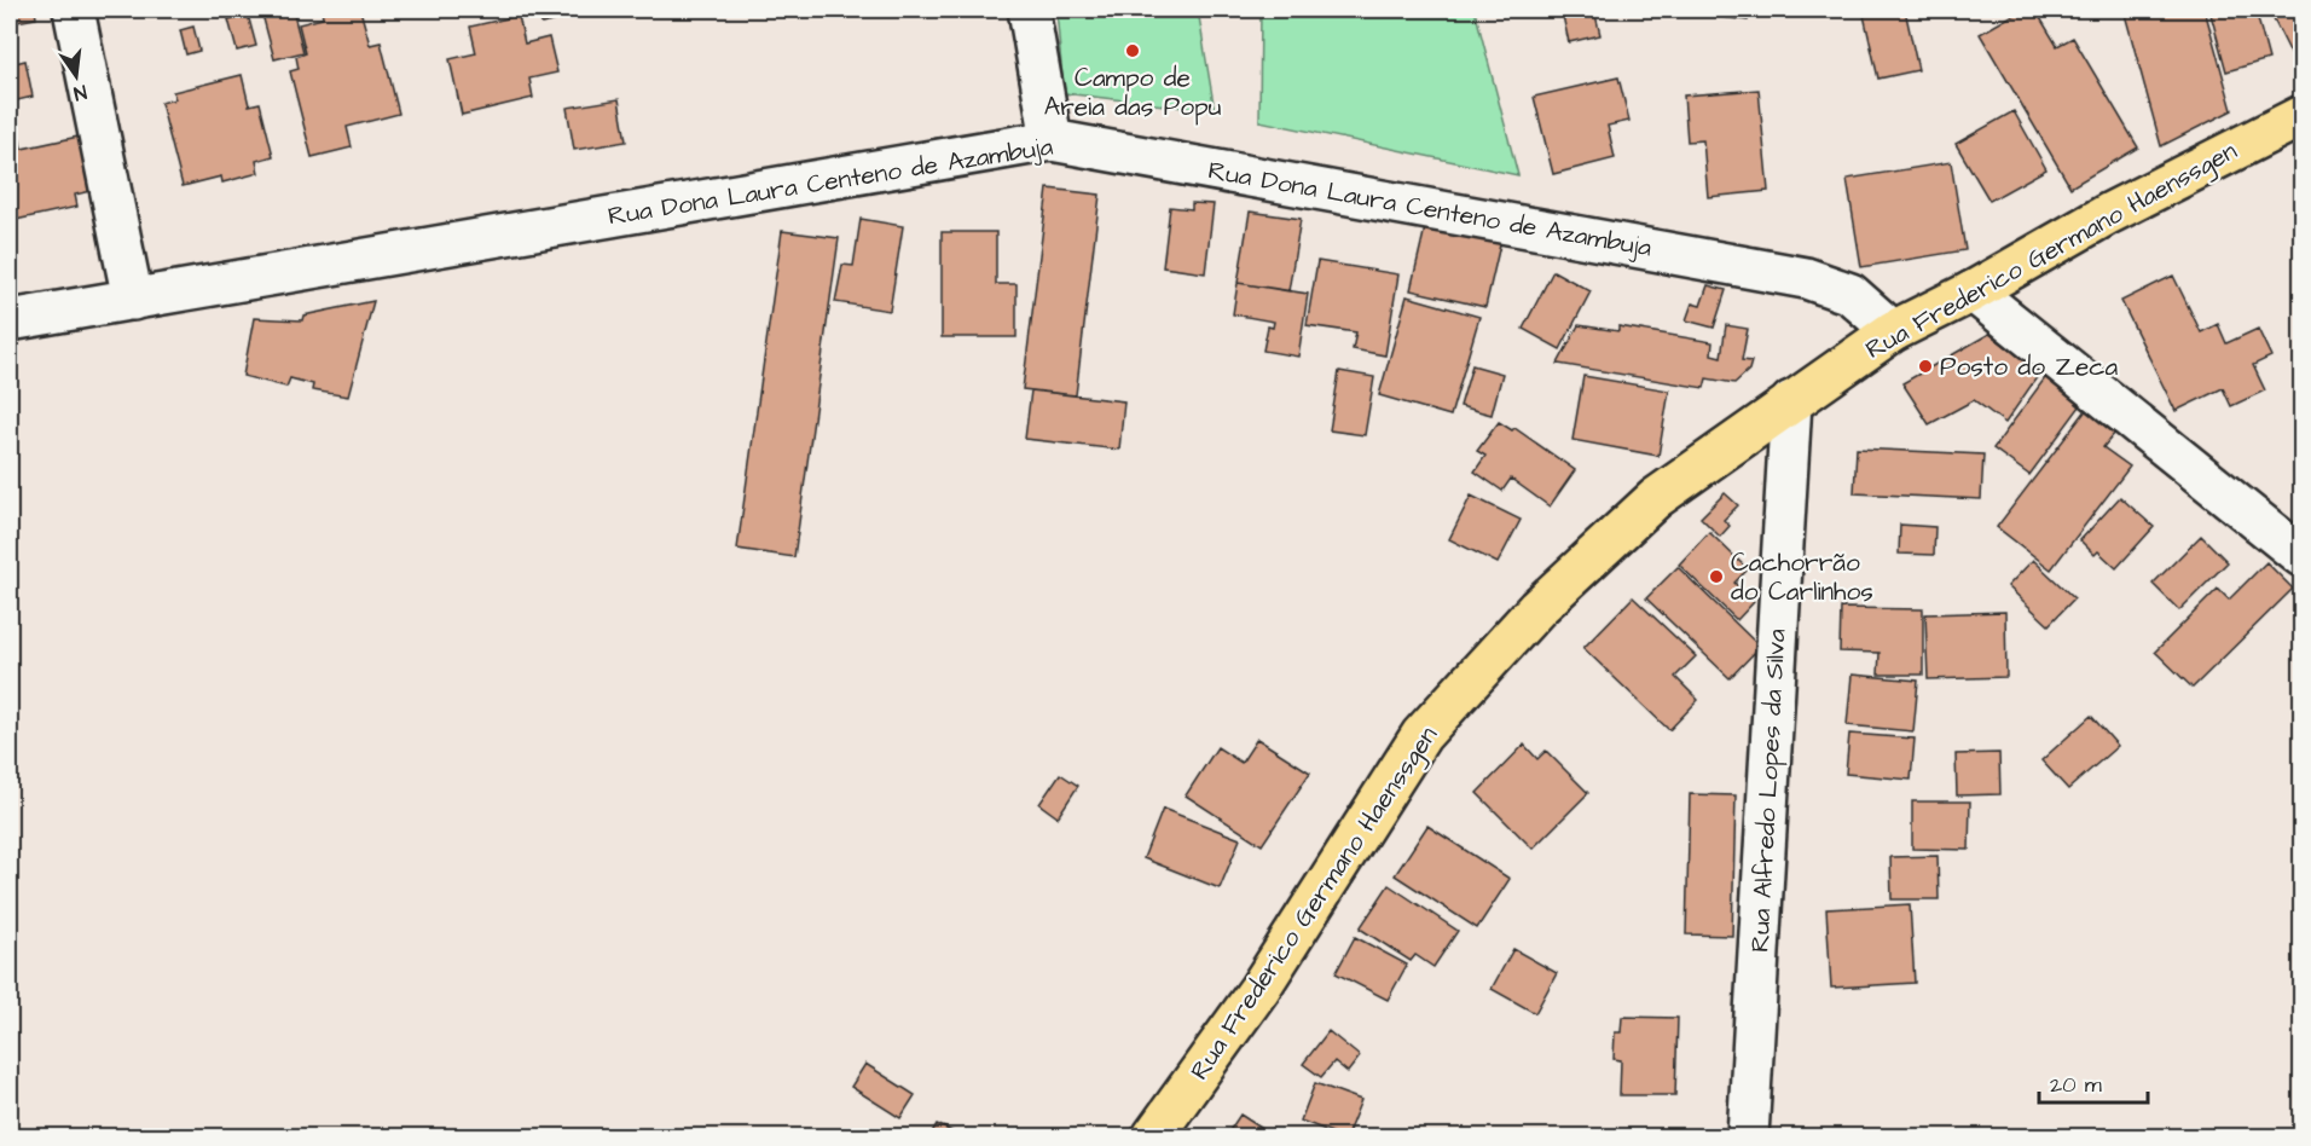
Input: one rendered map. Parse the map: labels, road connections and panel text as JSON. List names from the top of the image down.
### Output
{
  "streets": {
    "main road": ["Rua Frederico Germano Haenssgen"],
    "street": ["Rua Dona Laura Centeno de Azambuja", "Rua Alfredo Lopes da Silva"]
  },
  "crossings": [
    ["Rua Dona Laura Centeno de Azambuja", "Rua Frederico Germano Haenssgen"],
    ["Rua Frederico Germano Haenssgen", "Rua Alfredo Lopes da Silva"]
  ],
  "places": ["Campo de Areia das Popu", "Posto do Zeca", "Cachorrão do Carlinhos"],
  "scale_bar": "20 m",
  "north": "bottom"
}
